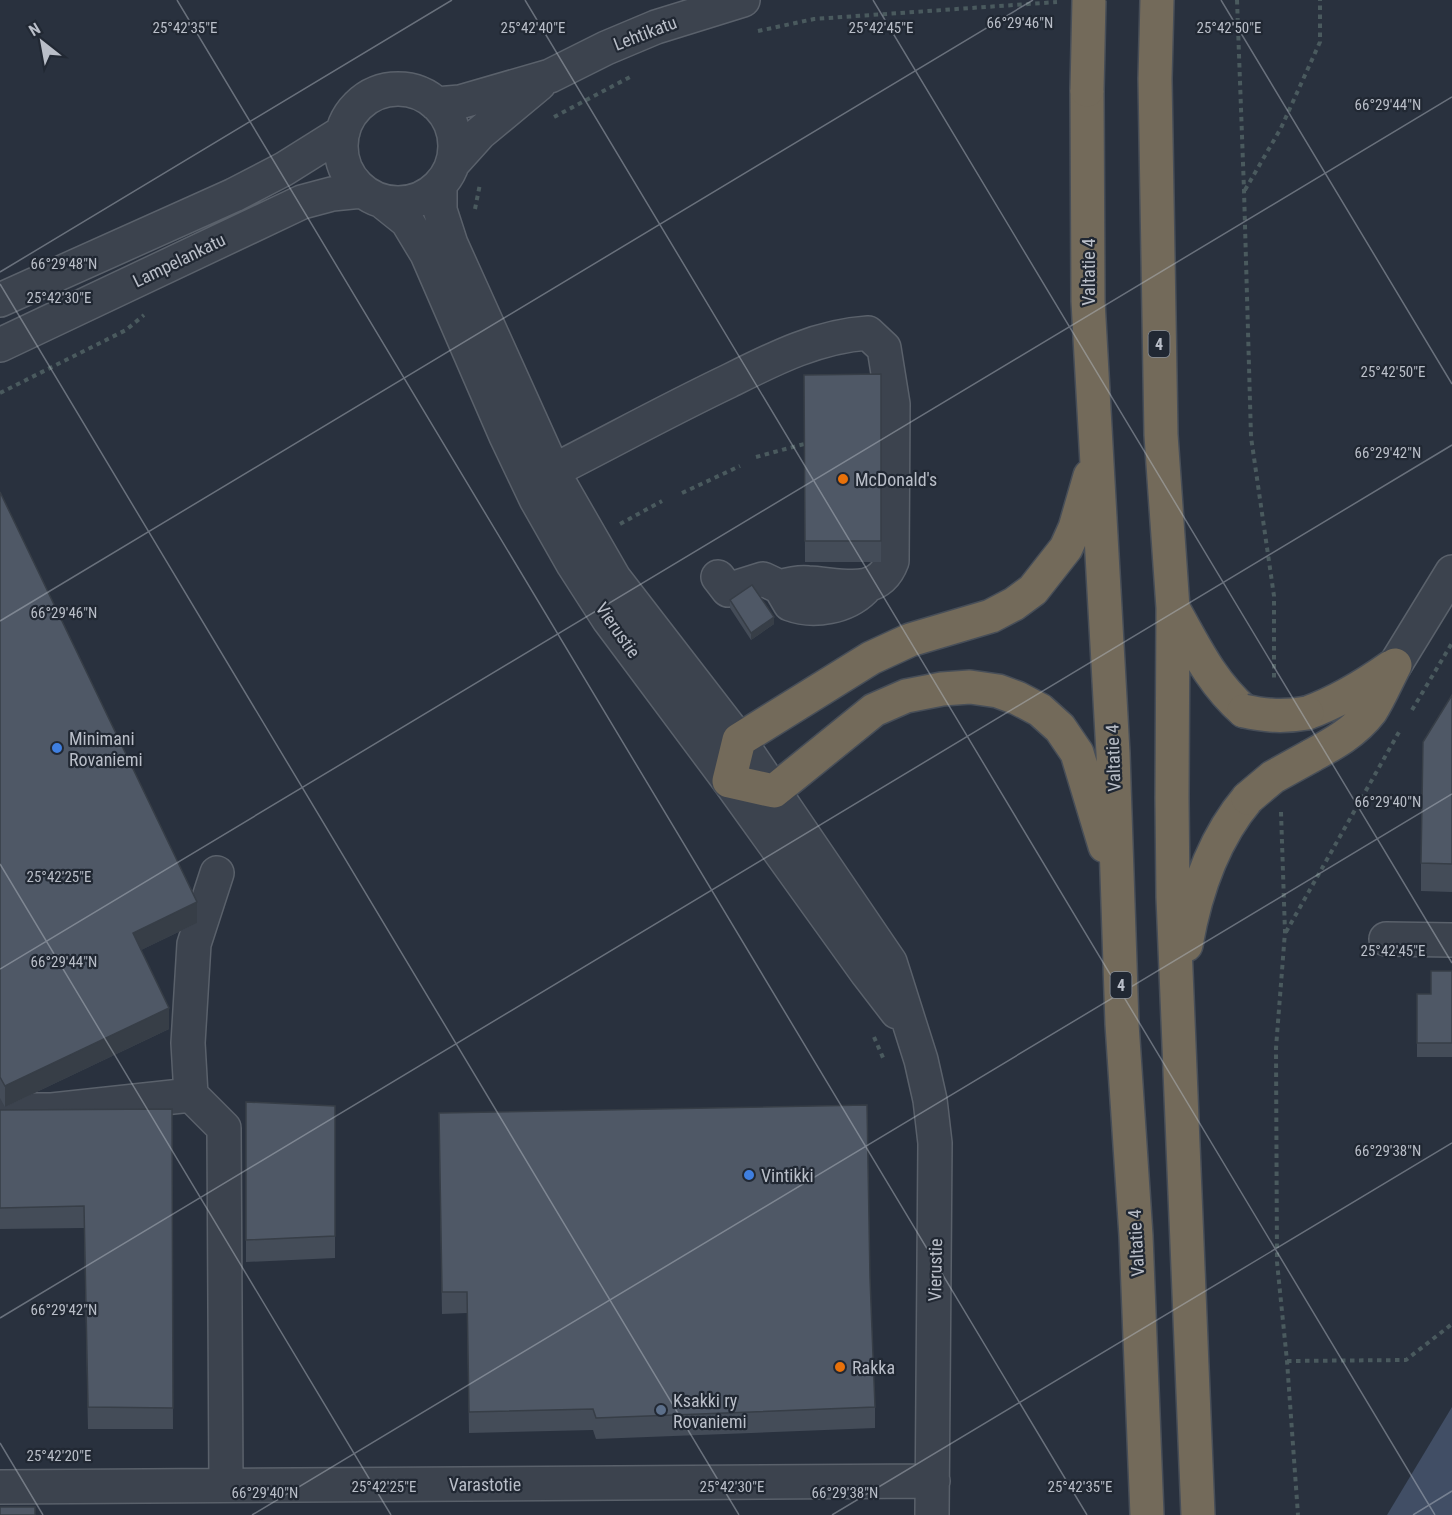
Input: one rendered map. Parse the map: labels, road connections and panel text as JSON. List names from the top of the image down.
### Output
{
  "streets": {
    "highway": ["Valtatie 4", "4"],
    "street": [
      "Lehtikatu",
      "Lampelankatu",
      "Vierustie",
      "Varastotie"
    ]
  },
  "crossings": [
    ["Lehtikatu", "Lampelankatu"],
    ["Lehtikatu", "Vierustie"],
    ["Lampelankatu", "Vierustie"],
    ["Vierustie", "Varastotie"]
  ],
  "places": [
    "McDonald's",
    "Minimani Rovaniemi",
    "Vintikki",
    "Rakka",
    "Ksakki ry Rovaniemi"
  ],
  "north": "top left",
  "coordinates": [
    "66°29'46\"N",
    "25°42'50\"E",
    "25°42'35\"E",
    "25°42'40\"E",
    "25°42'45\"E",
    "66°29'44\"N",
    "66°29'48\"N",
    "25°42'30\"E",
    "66°29'42\"N",
    "66°29'40\"N",
    "25°42'25\"E",
    "66°29'38\"N",
    "25°42'20\"E"
  ]
}
